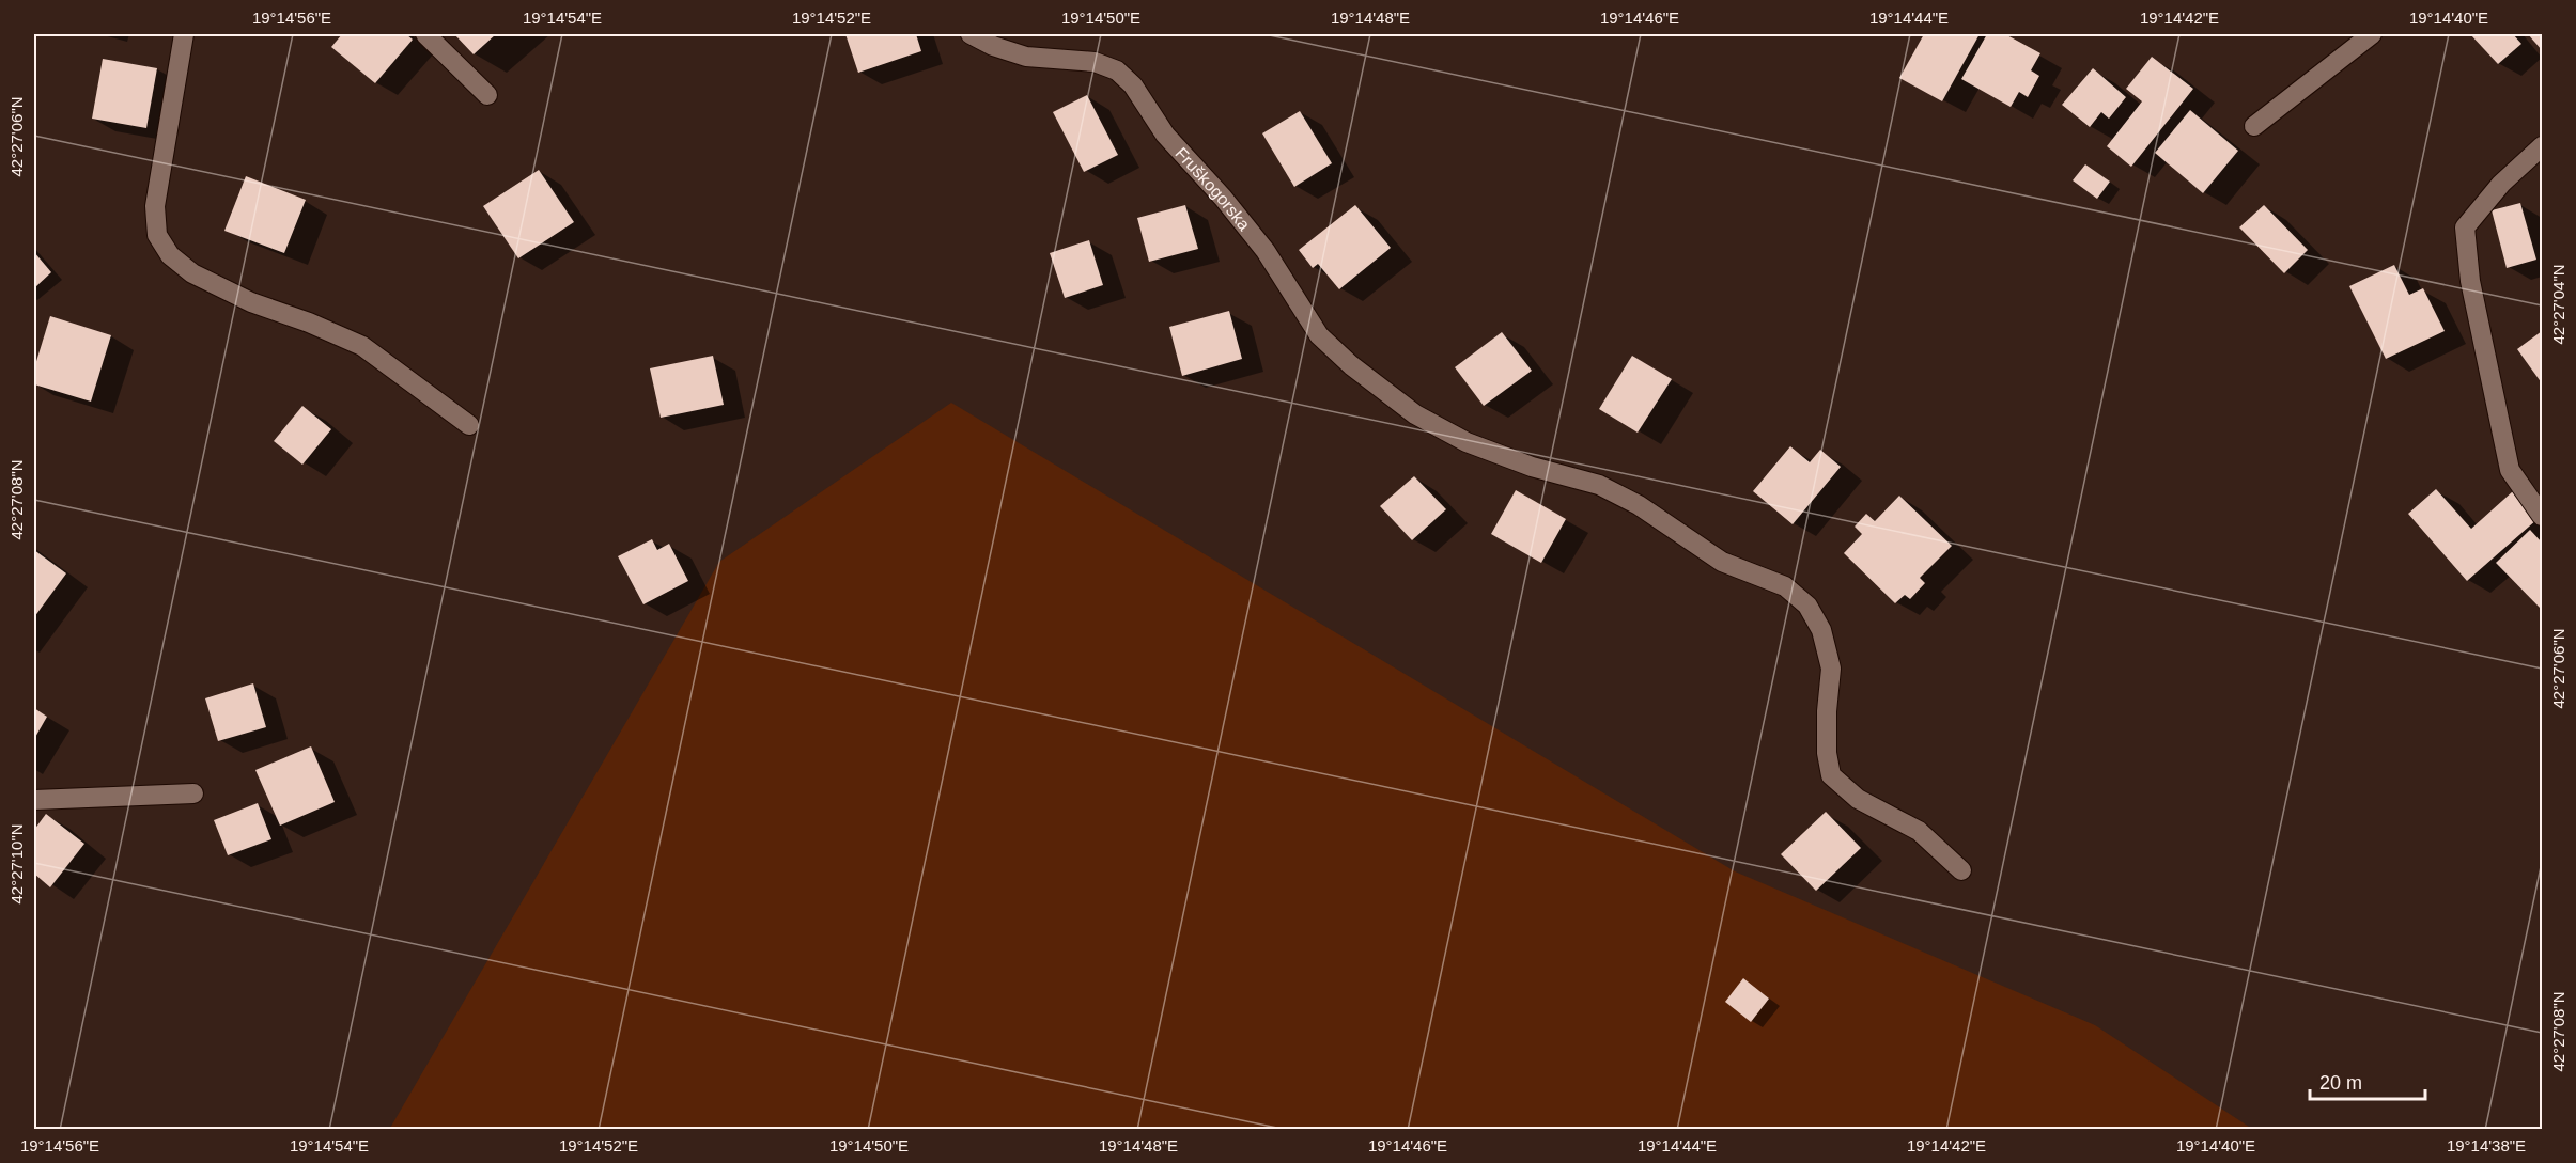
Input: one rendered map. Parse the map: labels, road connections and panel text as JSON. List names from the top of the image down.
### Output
{
  "streets": {
    "street": ["Fruškogorska"]
  },
  "scale_bar": "20 m",
  "coordinates": [
    "19°14'56\"E",
    "19°14'54\"E",
    "19°14'52\"E",
    "19°14'50\"E",
    "19°14'48\"E",
    "19°14'46\"E",
    "19°14'44\"E",
    "19°14'42\"E",
    "19°14'40\"E",
    "42°27'06\"N",
    "42°27'04\"N",
    "42°27'08\"N",
    "42°27'10\"N",
    "19°14'38\"E"
  ]
}
